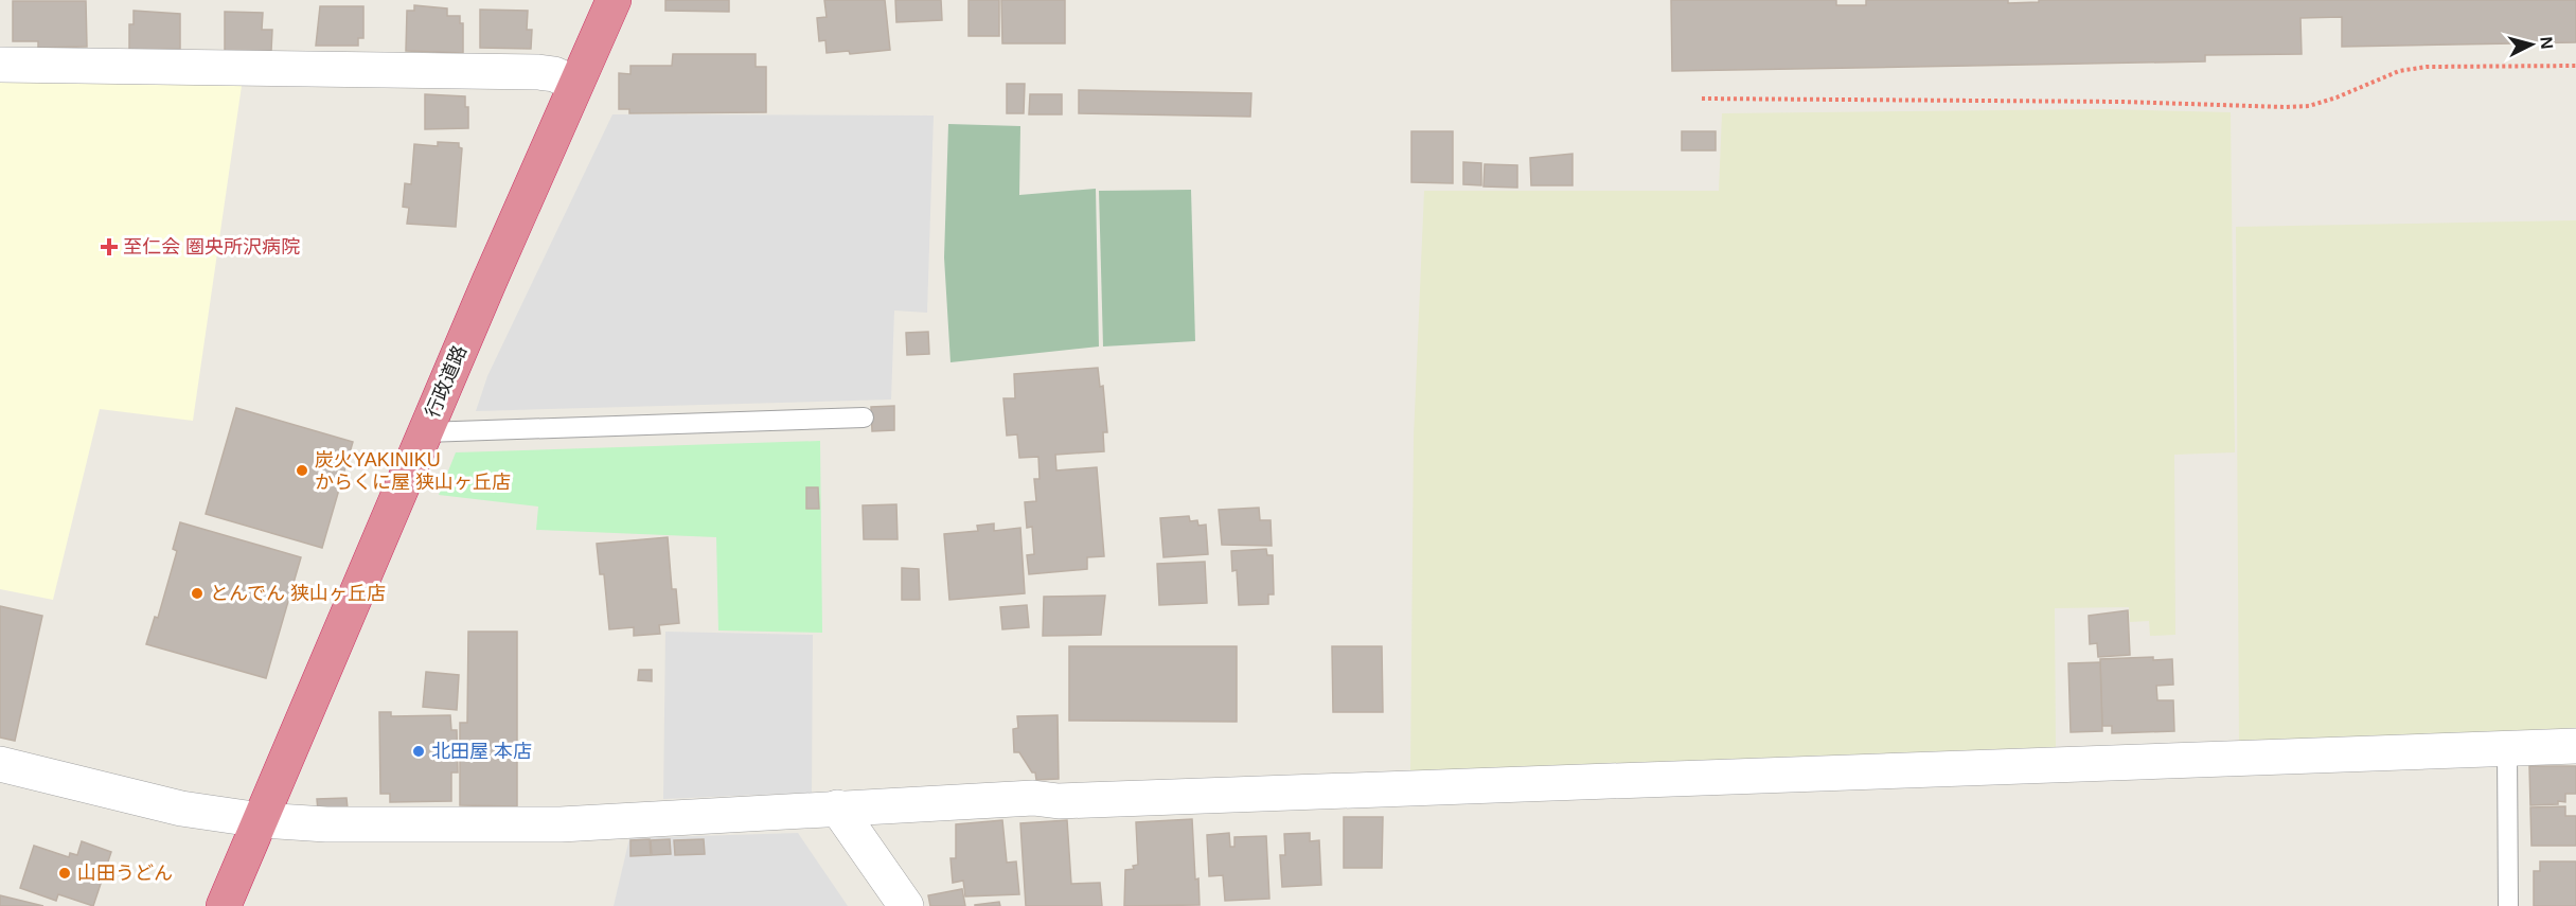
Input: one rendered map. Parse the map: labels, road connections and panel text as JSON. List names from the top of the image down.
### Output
{
  "streets": {
    "highway": ["行政道路"]
  },
  "places": {
    "health": ["至仁会 圏央所沢病院"],
    "other": [
      "炭火YAKINIKU からくに屋 狭山ヶ丘店",
      "とんでん 狭山ヶ丘店",
      "北田屋 本店",
      "山田うどん"
    ]
  },
  "north": "right"
}
